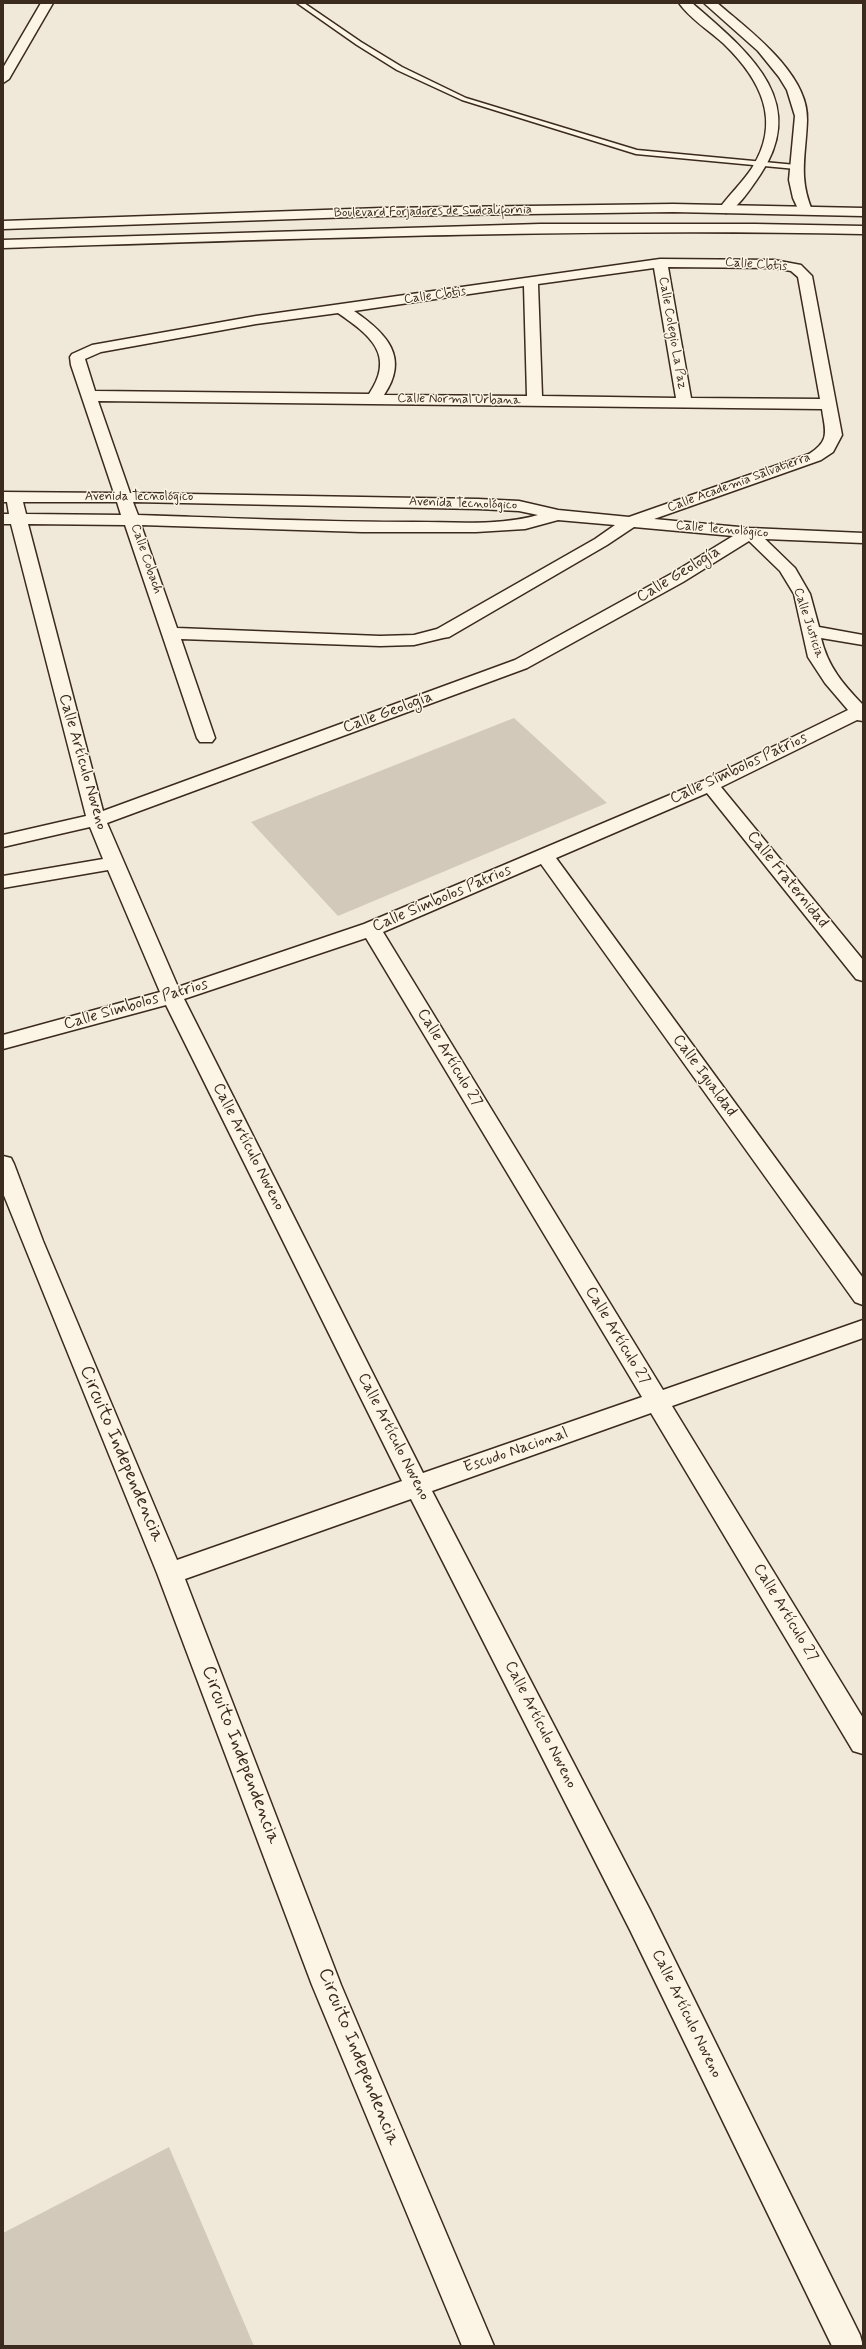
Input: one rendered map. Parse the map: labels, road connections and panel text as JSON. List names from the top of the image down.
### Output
{
  "streets": {
    "main road": [
      "Boulevard Forjadores de Sudcalifornia",
      "Calle Cbtis",
      "Calle Colegio La Paz",
      "Calle Normal Urbana",
      "Calle Academia Salvatierra",
      "Avenida Tecnológico",
      "Calle Tecnológico",
      "Calle Cobach",
      "Calle Geología",
      "Calle Justicia",
      "Calle Artículo Noveno",
      "Calle Símbolos Patrios",
      "Calle Fraternidad",
      "Calle Artículo 27",
      "Calle Igualdad",
      "Escudo Nacional",
      "Circuito Independencia"
    ]
  },
  "crossings": [
    ["Calle Cbtis", "Calle Colegio La Paz"],
    ["Calle Cbtis", "Calle Academia Salvatierra"],
    ["Calle Cbtis", "Calle Cobach"],
    ["Calle Colegio La Paz", "Calle Normal Urbana"],
    ["Calle Normal Urbana", "Calle Academia Salvatierra"],
    ["Calle Normal Urbana", "Calle Cobach"],
    ["Calle Academia Salvatierra", "Calle Tecnológico"],
    ["Avenida Tecnológico", "Calle Tecnológico"],
    ["Avenida Tecnológico", "Calle Cobach"],
    ["Avenida Tecnológico", "Calle Artículo Noveno"],
    ["Calle Tecnológico", "Calle Geología"],
    ["Calle Tecnológico", "Calle Justicia"],
    ["Calle Geología", "Calle Justicia"],
    ["Calle Geología", "Calle Artículo Noveno"],
    ["Calle Justicia", "Calle Símbolos Patrios"],
    ["Calle Artículo Noveno", "Calle Símbolos Patrios"],
    ["Calle Artículo Noveno", "Escudo Nacional"],
    ["Calle Símbolos Patrios", "Calle Fraternidad"],
    ["Calle Símbolos Patrios", "Calle Artículo 27"],
    ["Calle Símbolos Patrios", "Calle Igualdad"],
    ["Calle Artículo 27", "Escudo Nacional"],
    ["Escudo Nacional", "Circuito Independencia"]
  ]
}
